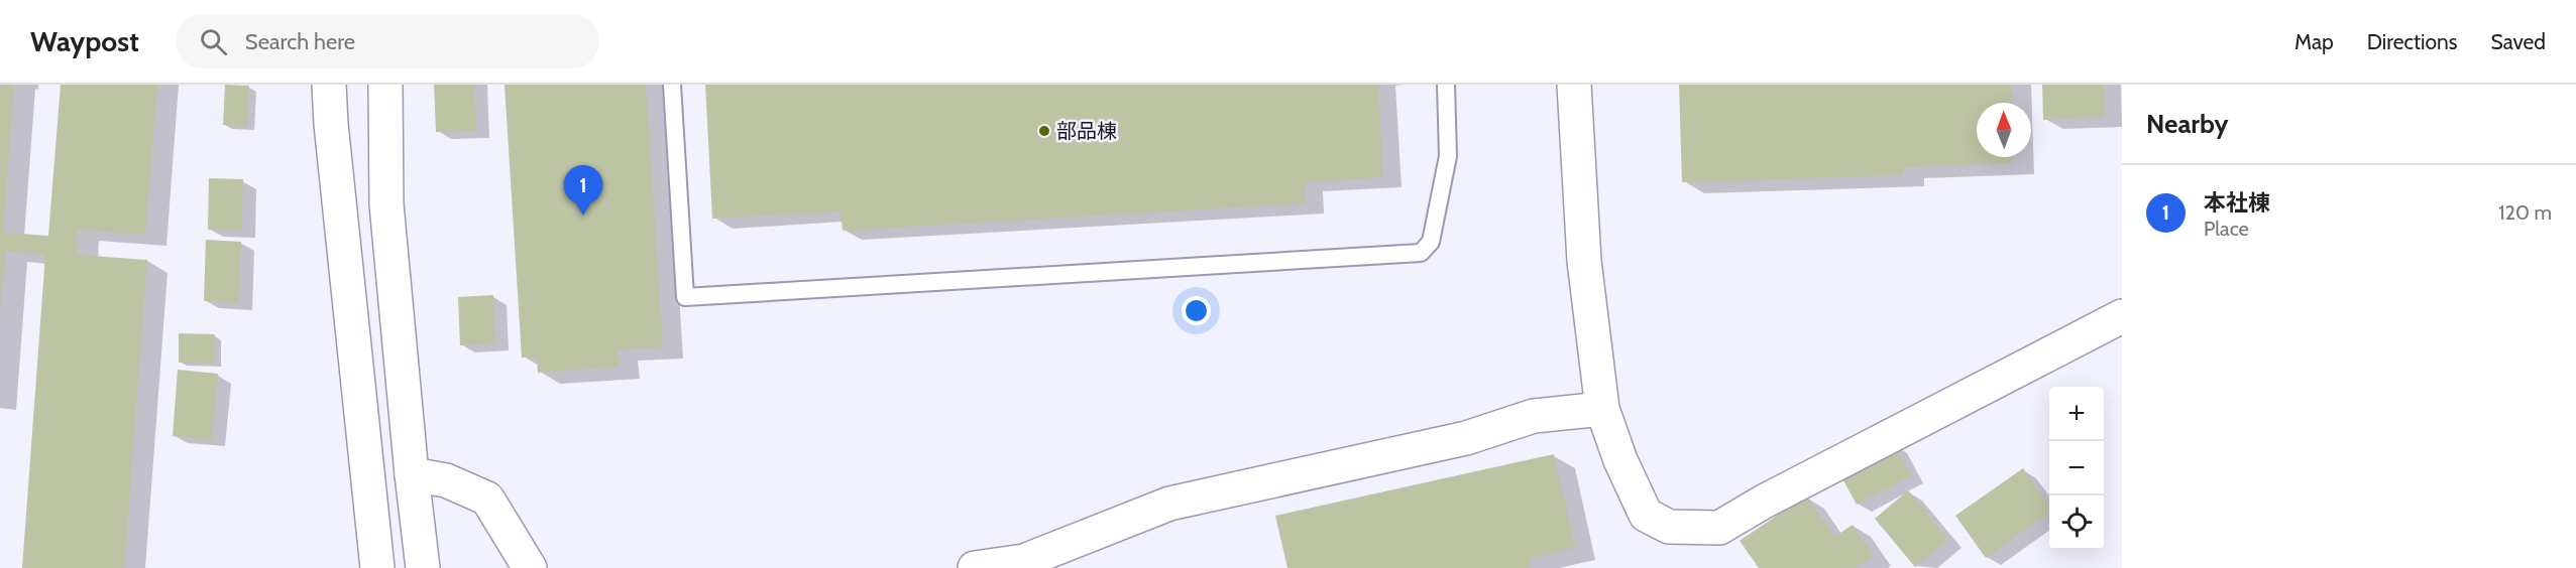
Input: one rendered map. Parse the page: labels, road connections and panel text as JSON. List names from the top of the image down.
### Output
{
  "places": ["部品棟"],
  "north": "top",
  "page": {
    "header": "Waypost",
    "search": "Search here",
    "nav": ["Map", "Directions", "Saved"],
    "heading": "Nearby",
    "list": [
      {
        "mark": "1",
        "name": "本社棟",
        "note": "Place",
        "value": "120 m"
      }
    ],
    "pins": "1",
    "map_buttons": ["+", "−"]
  }
}
